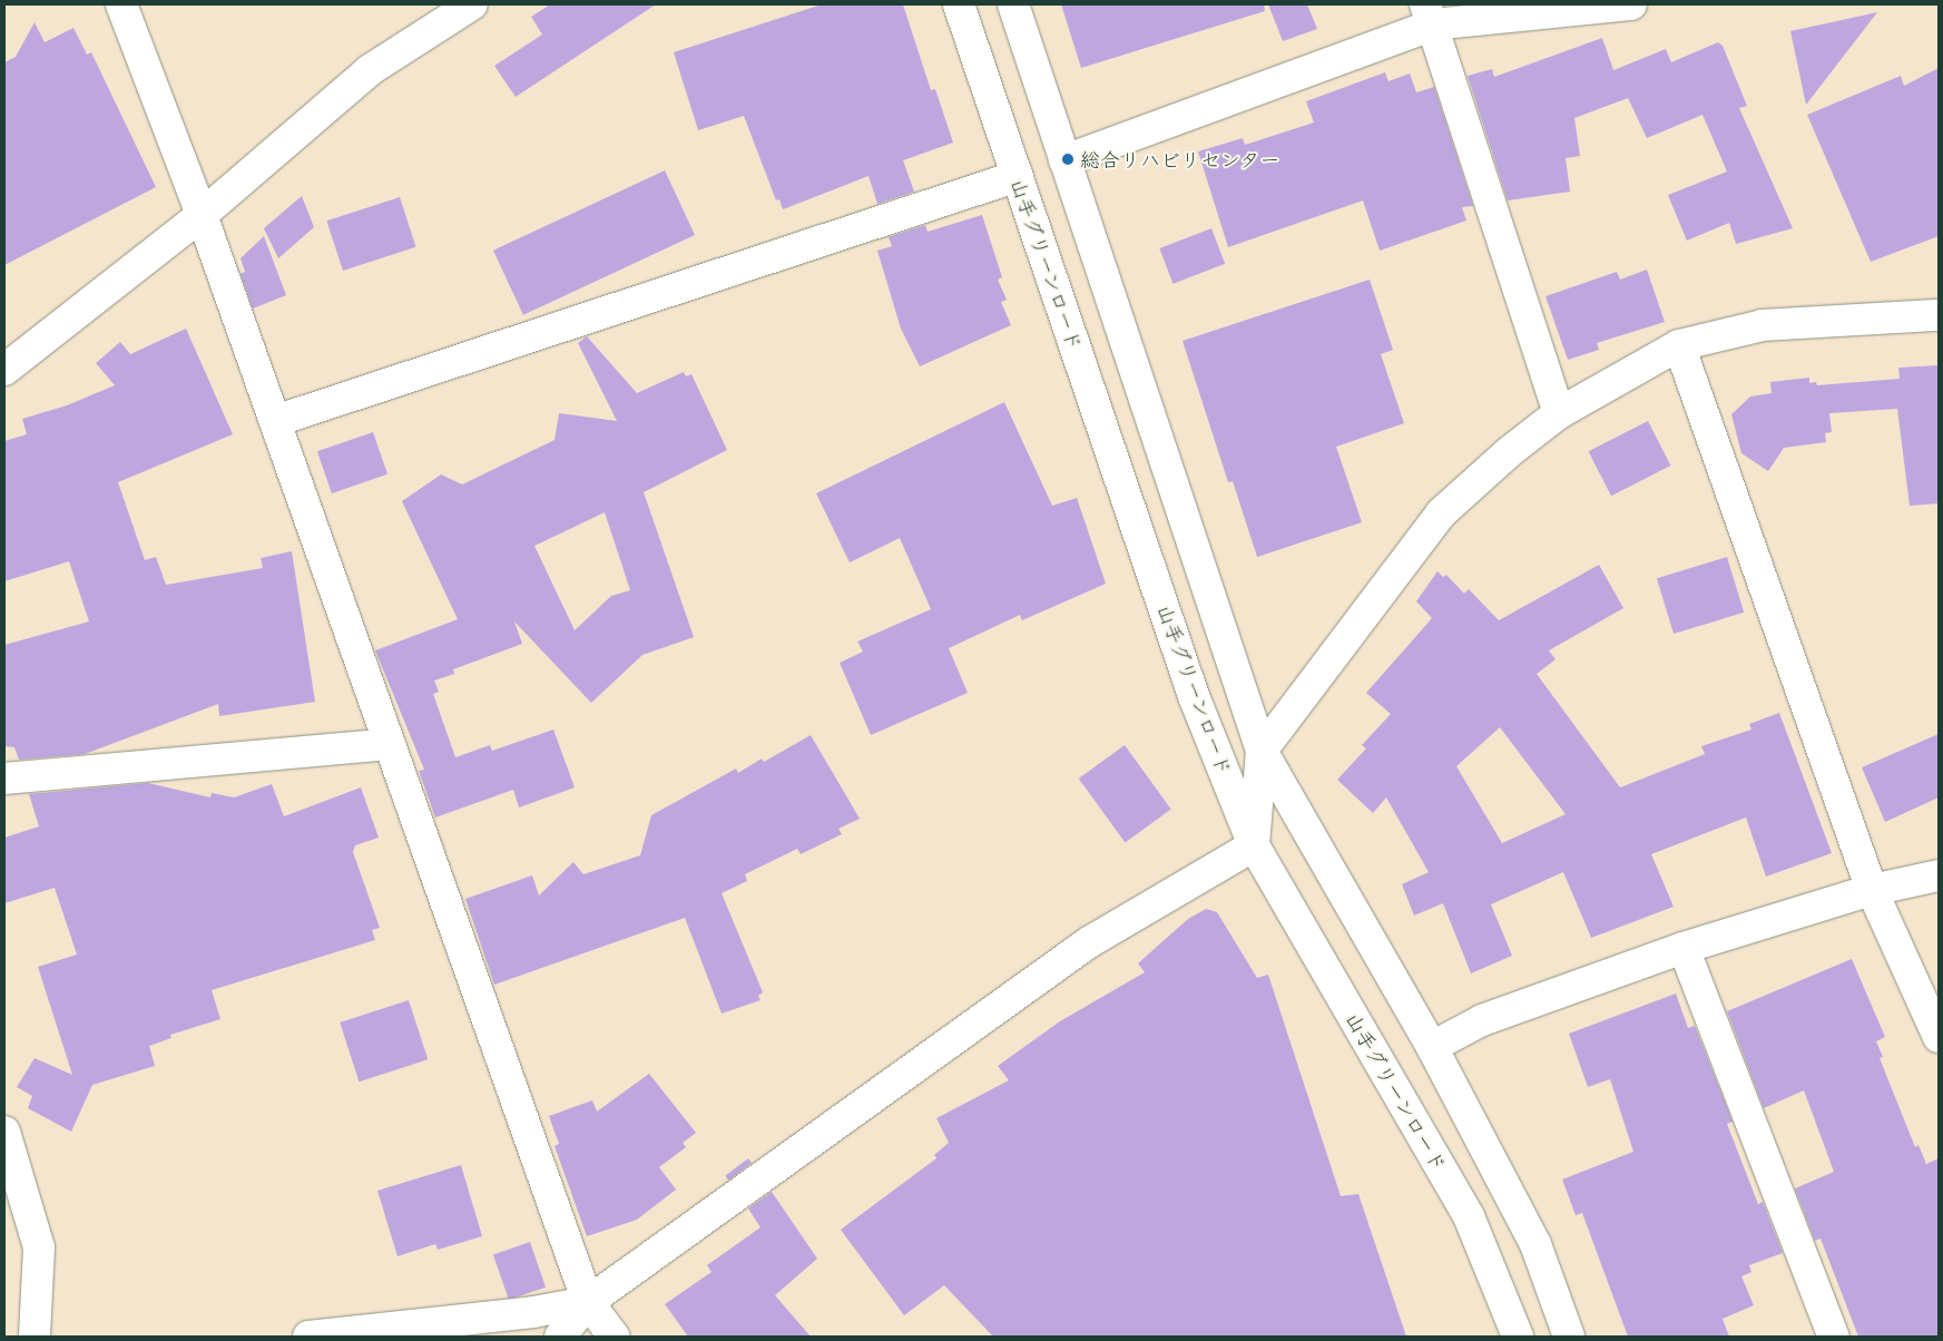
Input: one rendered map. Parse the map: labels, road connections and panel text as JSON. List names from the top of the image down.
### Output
{
  "streets": {
    "street": ["山手グリーンロード"]
  },
  "places": ["総合リハビリセンター"]
}
